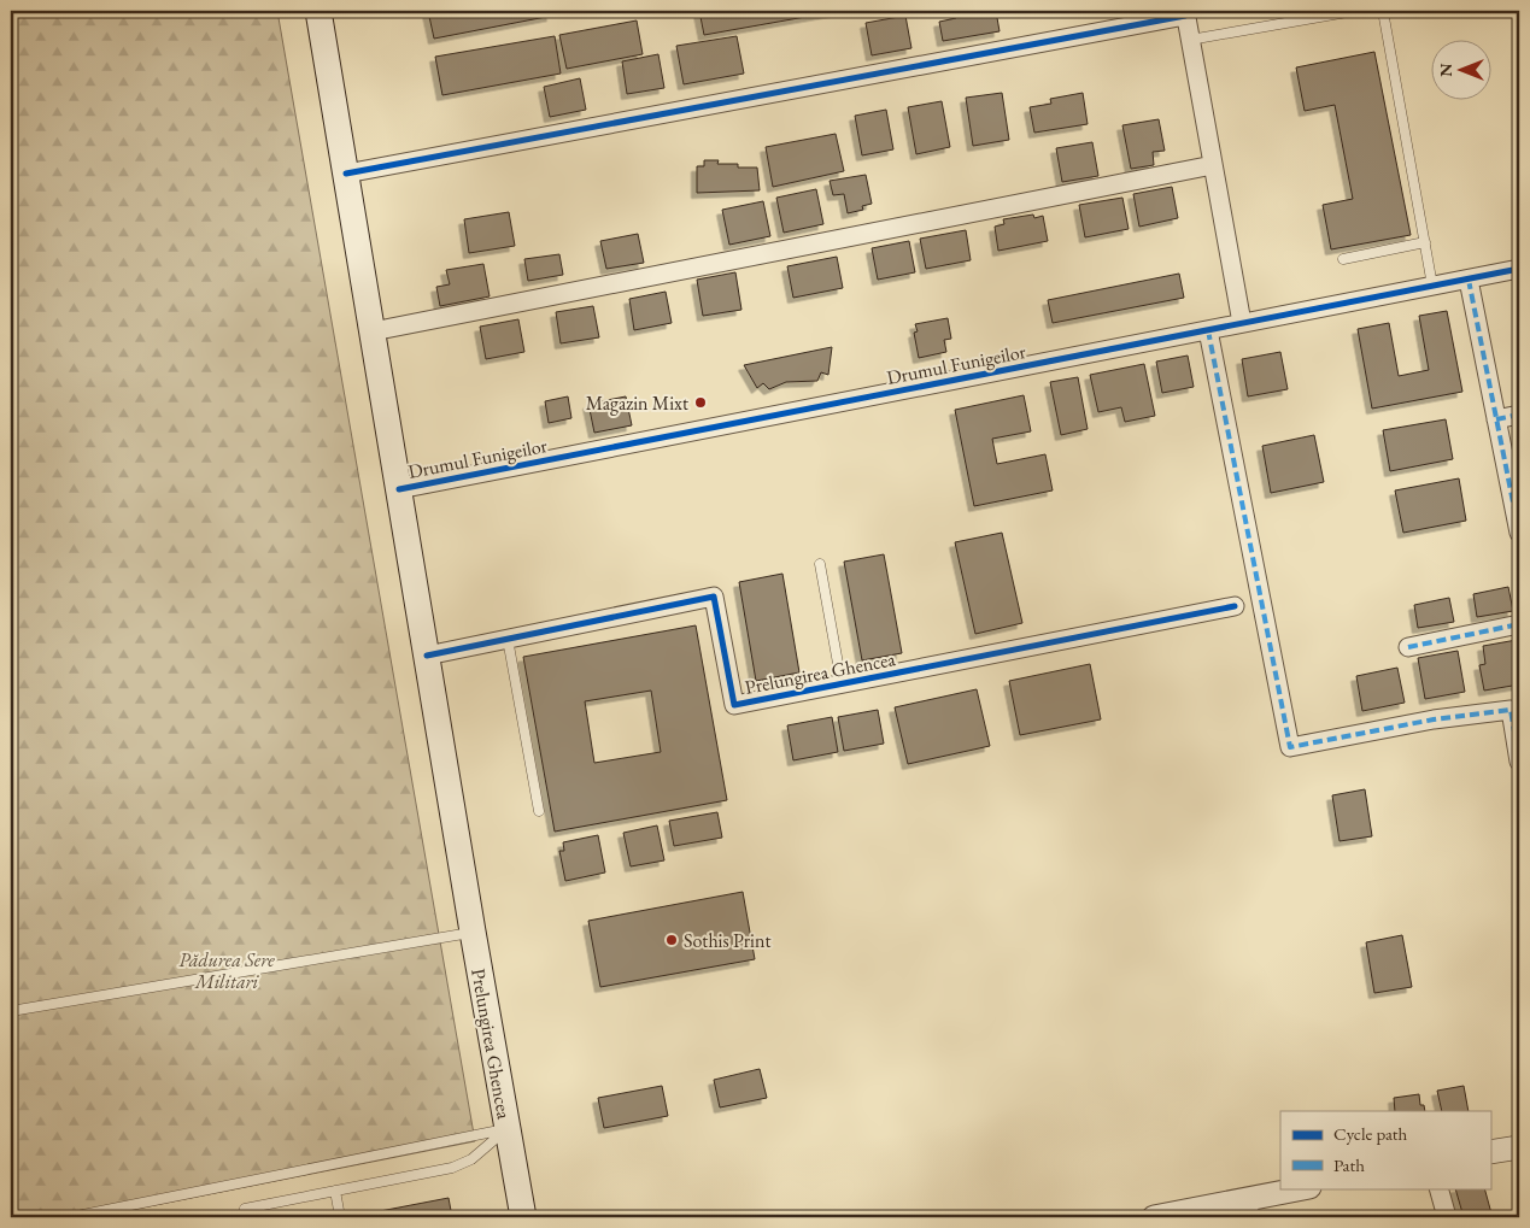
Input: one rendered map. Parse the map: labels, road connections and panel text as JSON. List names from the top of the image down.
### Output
{
  "streets": {
    "main road": ["Prelungirea Ghencea"],
    "street": ["Drumul Funigeilor"]
  },
  "crossings": [
    ["Drumul Funigeilor", "Prelungirea Ghencea"]
  ],
  "parks": ["Pădurea Sere Militari"],
  "places": ["Magazin Mixt", "Sothis Print"],
  "legend": ["Cycle path", "Path"],
  "north": "left"
}
